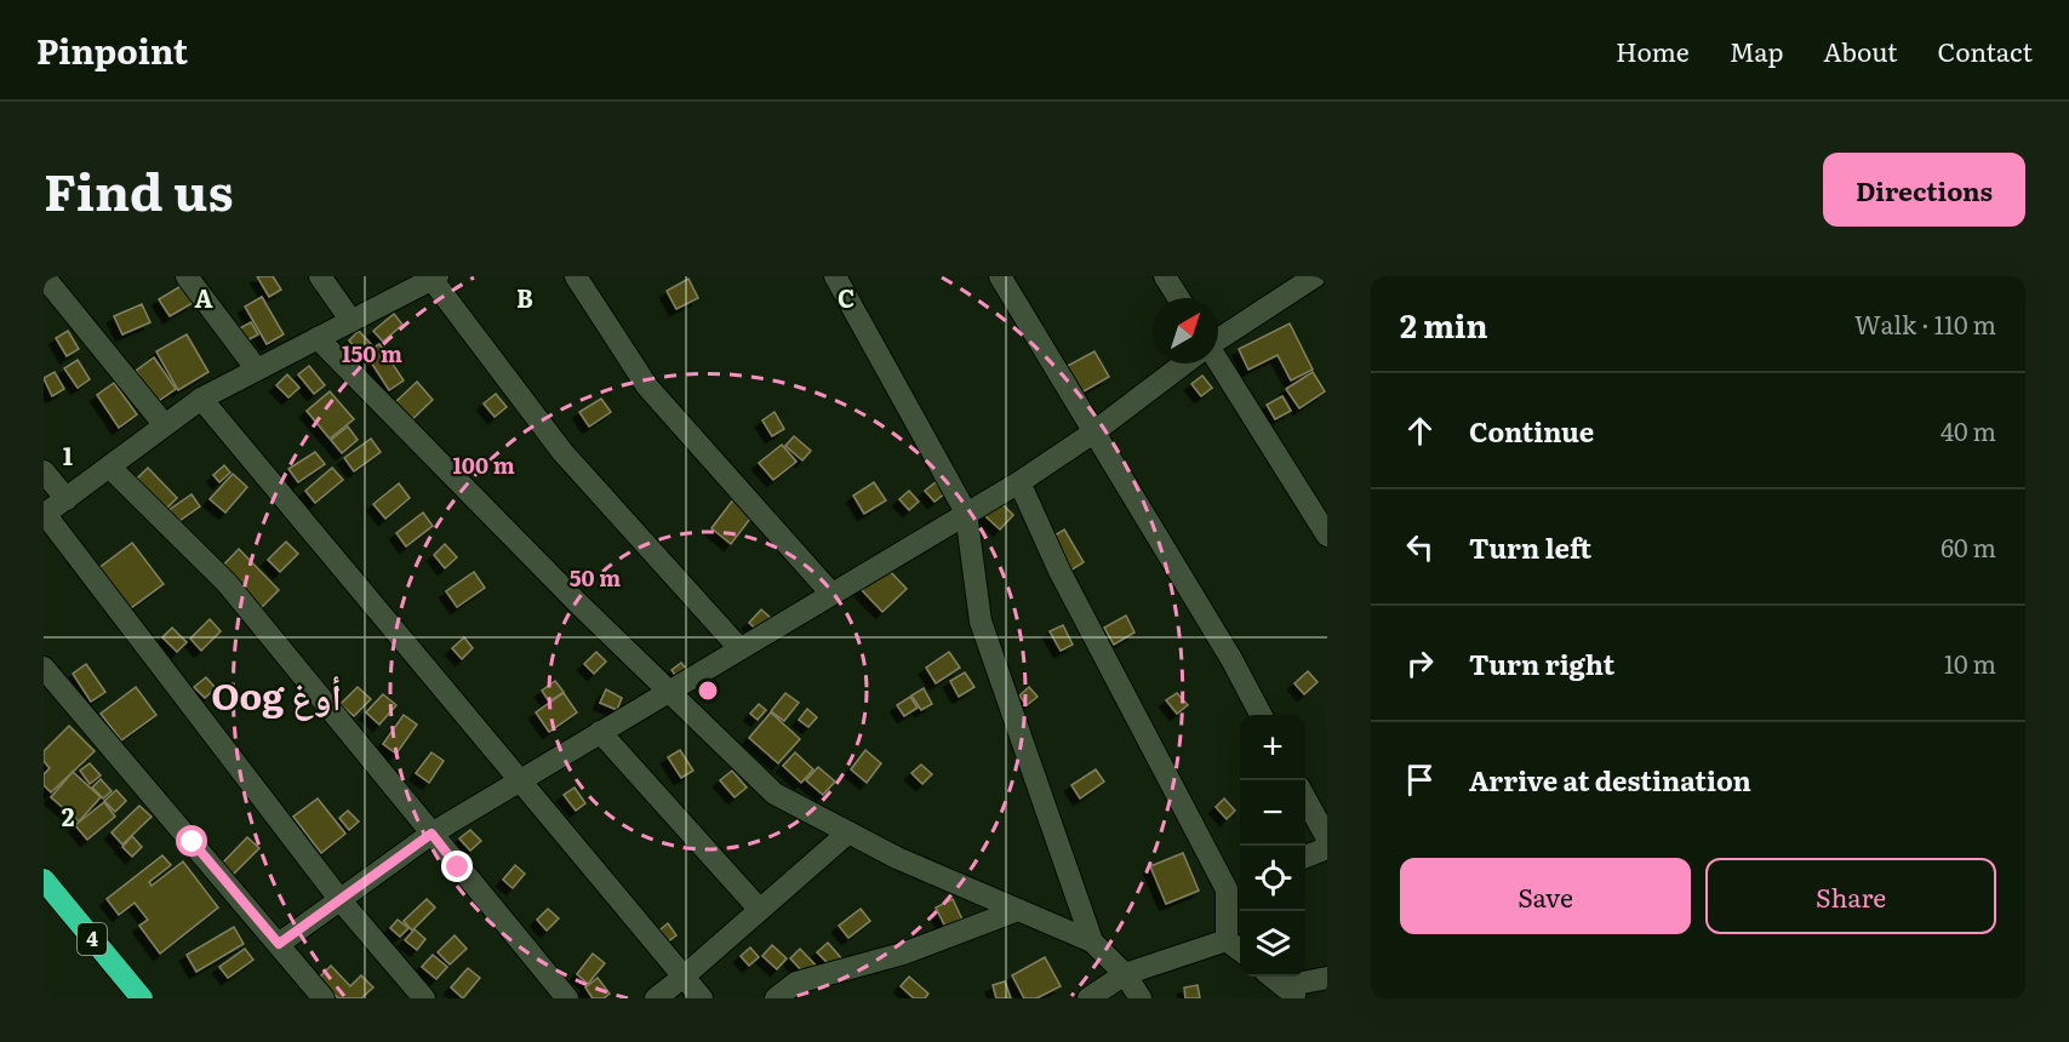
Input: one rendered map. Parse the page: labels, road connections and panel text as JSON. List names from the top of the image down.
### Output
{
  "streets": {
    "highway": ["4"]
  },
  "districts": ["Oog أوغ"],
  "north": "top right",
  "page": {
    "header": "Pinpoint",
    "nav": [
      "Home",
      "Map",
      "About",
      "Contact"
    ],
    "title": "Find us",
    "buttons": [
      "Directions",
      ["Save", "Share"]
    ],
    "heading": ["2 min", "Walk · 110 m"],
    "list": [
      ["Continue", "40 m"],
      ["Turn left", "60 m"],
      ["Turn right", "10 m"],
      "Arrive at destination"
    ],
    "map_buttons": ["+", "−"]
  },
  "grid": {
    "columns": ["A", "B", "C"],
    "rows": ["1", "2"]
  },
  "rings": ["150 m", "100 m", "50 m"]
}
